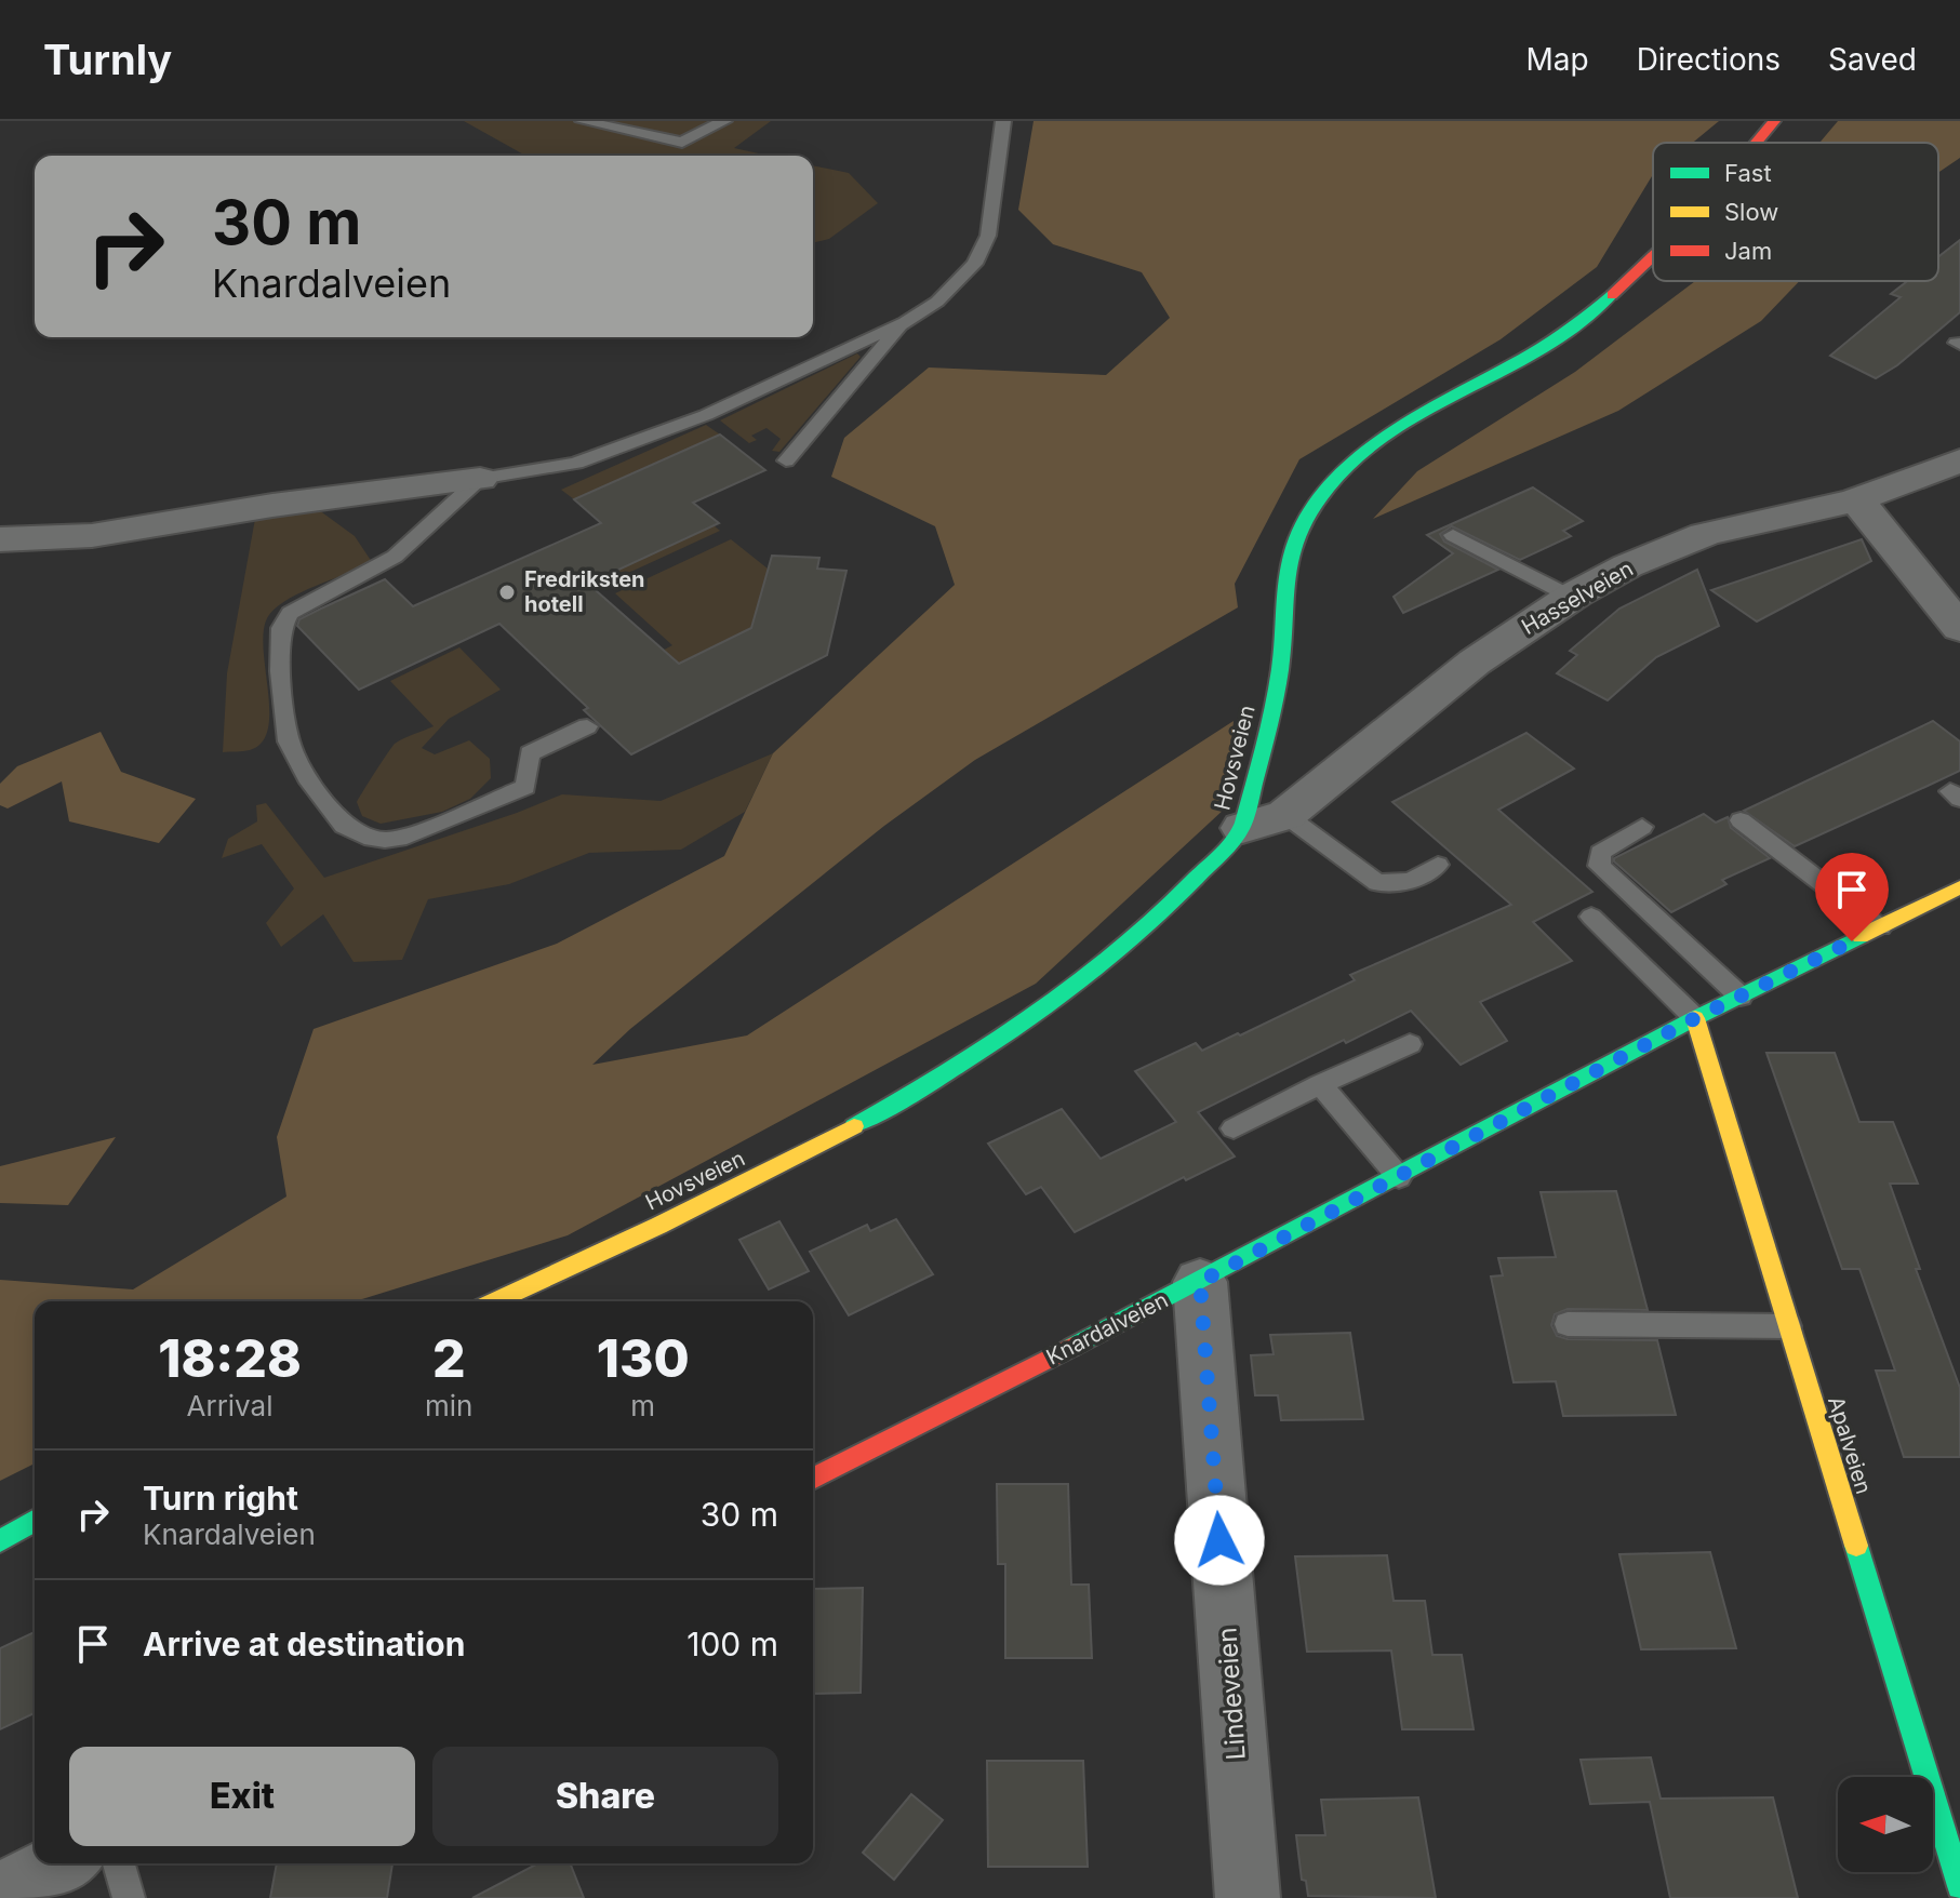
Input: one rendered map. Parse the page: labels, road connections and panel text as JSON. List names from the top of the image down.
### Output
{
  "streets": {
    "street": [
      "Hasselveien",
      "Hovsveien",
      "Knardalveien",
      "Apalveien",
      "Lindeveien"
    ]
  },
  "crossings": [
    ["Hasselveien", "Hovsveien"],
    ["Knardalveien", "Apalveien"],
    ["Knardalveien", "Lindeveien"]
  ],
  "places": ["Fredriksten hotell"],
  "legend": ["Fast", "Slow", "Jam"],
  "north": "left",
  "page": {
    "header": "Turnly",
    "nav": ["Map", "Directions", "Saved"],
    "turn": ["30 m", "Knardalveien"],
    "eta": [
      "18:28",
      "Arrival",
      "2",
      "min",
      "130",
      "m"
    ],
    "list": [
      {
        "name": "Turn right",
        "note": "Knardalveien",
        "value": "30 m"
      },
      {
        "name": "Arrive at destination",
        "value": "100 m"
      }
    ],
    "buttons": ["Exit", "Share"]
  }
}
